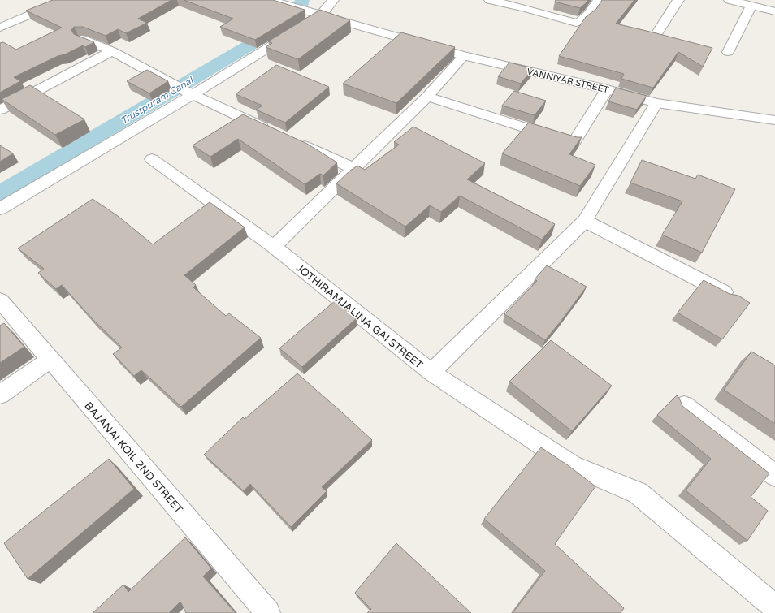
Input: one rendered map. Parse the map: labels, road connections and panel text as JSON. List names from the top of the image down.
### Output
{
  "streets": {
    "street": ["VANNIYAR STREET", "JOTHIRAMJALINA GAI STREET", "BAJANAI KOIL 2ND STREET"]
  },
  "water": ["Trustpuram Canal"]
}
